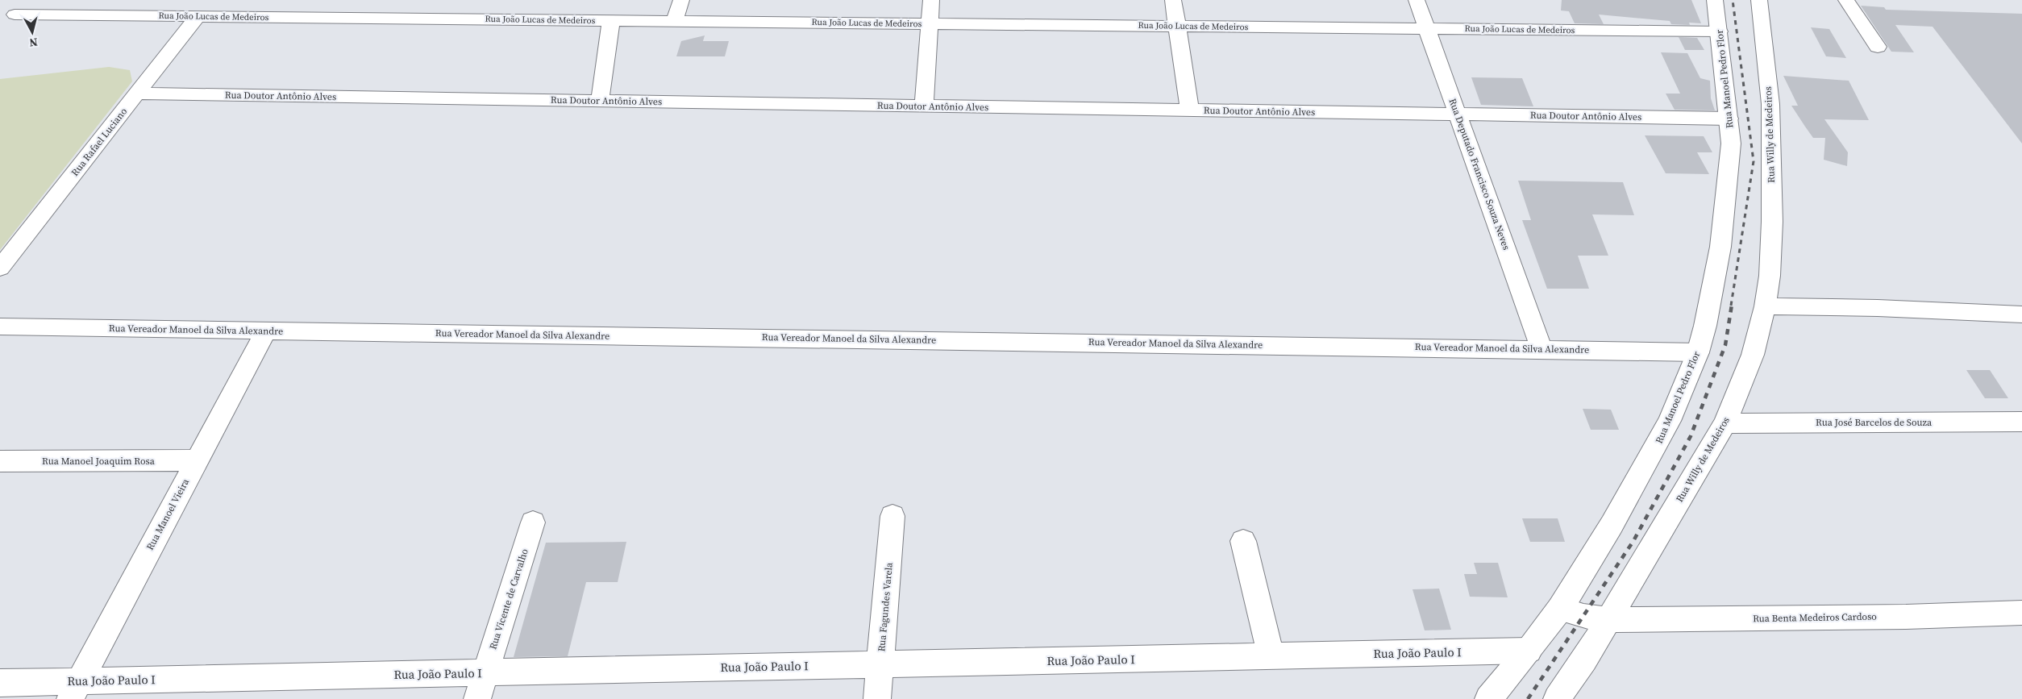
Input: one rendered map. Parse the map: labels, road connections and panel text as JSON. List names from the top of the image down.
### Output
{
  "streets": {
    "street": [
      "Rua João Lucas de Medeiros",
      "Rua Manoel Pedro Flor",
      "Rua Doutor Antônio Alves",
      "Rua Willy de Medeiros",
      "Rua Rafael Luciano",
      "Rua Deputado Francisco Souza Neves",
      "Rua Vereador Manoel da Silva Alexandre",
      "Rua José Barcelos de Souza",
      "Rua Manoel Joaquim Rosa",
      "Rua Manoel Vieira",
      "Rua Vicente de Carvalho",
      "Rua Fagundes Varela",
      "Rua Benta Medeiros Cardoso",
      "Rua João Paulo I"
    ]
  },
  "crossings": [
    ["Rua João Lucas de Medeiros", "Rua Manoel Pedro Flor"],
    ["Rua João Lucas de Medeiros", "Rua Rafael Luciano"],
    ["Rua João Lucas de Medeiros", "Rua Deputado Francisco Souza Neves"],
    ["Rua Manoel Pedro Flor", "Rua Doutor Antônio Alves"],
    ["Rua Manoel Pedro Flor", "Rua Vereador Manoel da Silva Alexandre"],
    ["Rua Manoel Pedro Flor", "Rua Benta Medeiros Cardoso"],
    ["Rua Manoel Pedro Flor", "Rua João Paulo I"],
    ["Rua Doutor Antônio Alves", "Rua Rafael Luciano"],
    ["Rua Doutor Antônio Alves", "Rua Deputado Francisco Souza Neves"],
    ["Rua Willy de Medeiros", "Rua José Barcelos de Souza"],
    ["Rua Willy de Medeiros", "Rua Benta Medeiros Cardoso"],
    ["Rua Deputado Francisco Souza Neves", "Rua Vereador Manoel da Silva Alexandre"],
    ["Rua Vereador Manoel da Silva Alexandre", "Rua Manoel Vieira"],
    ["Rua Manoel Joaquim Rosa", "Rua Manoel Vieira"],
    ["Rua Manoel Vieira", "Rua João Paulo I"],
    ["Rua Vicente de Carvalho", "Rua João Paulo I"],
    ["Rua Fagundes Varela", "Rua João Paulo I"]
  ],
  "north": "bottom"
}
